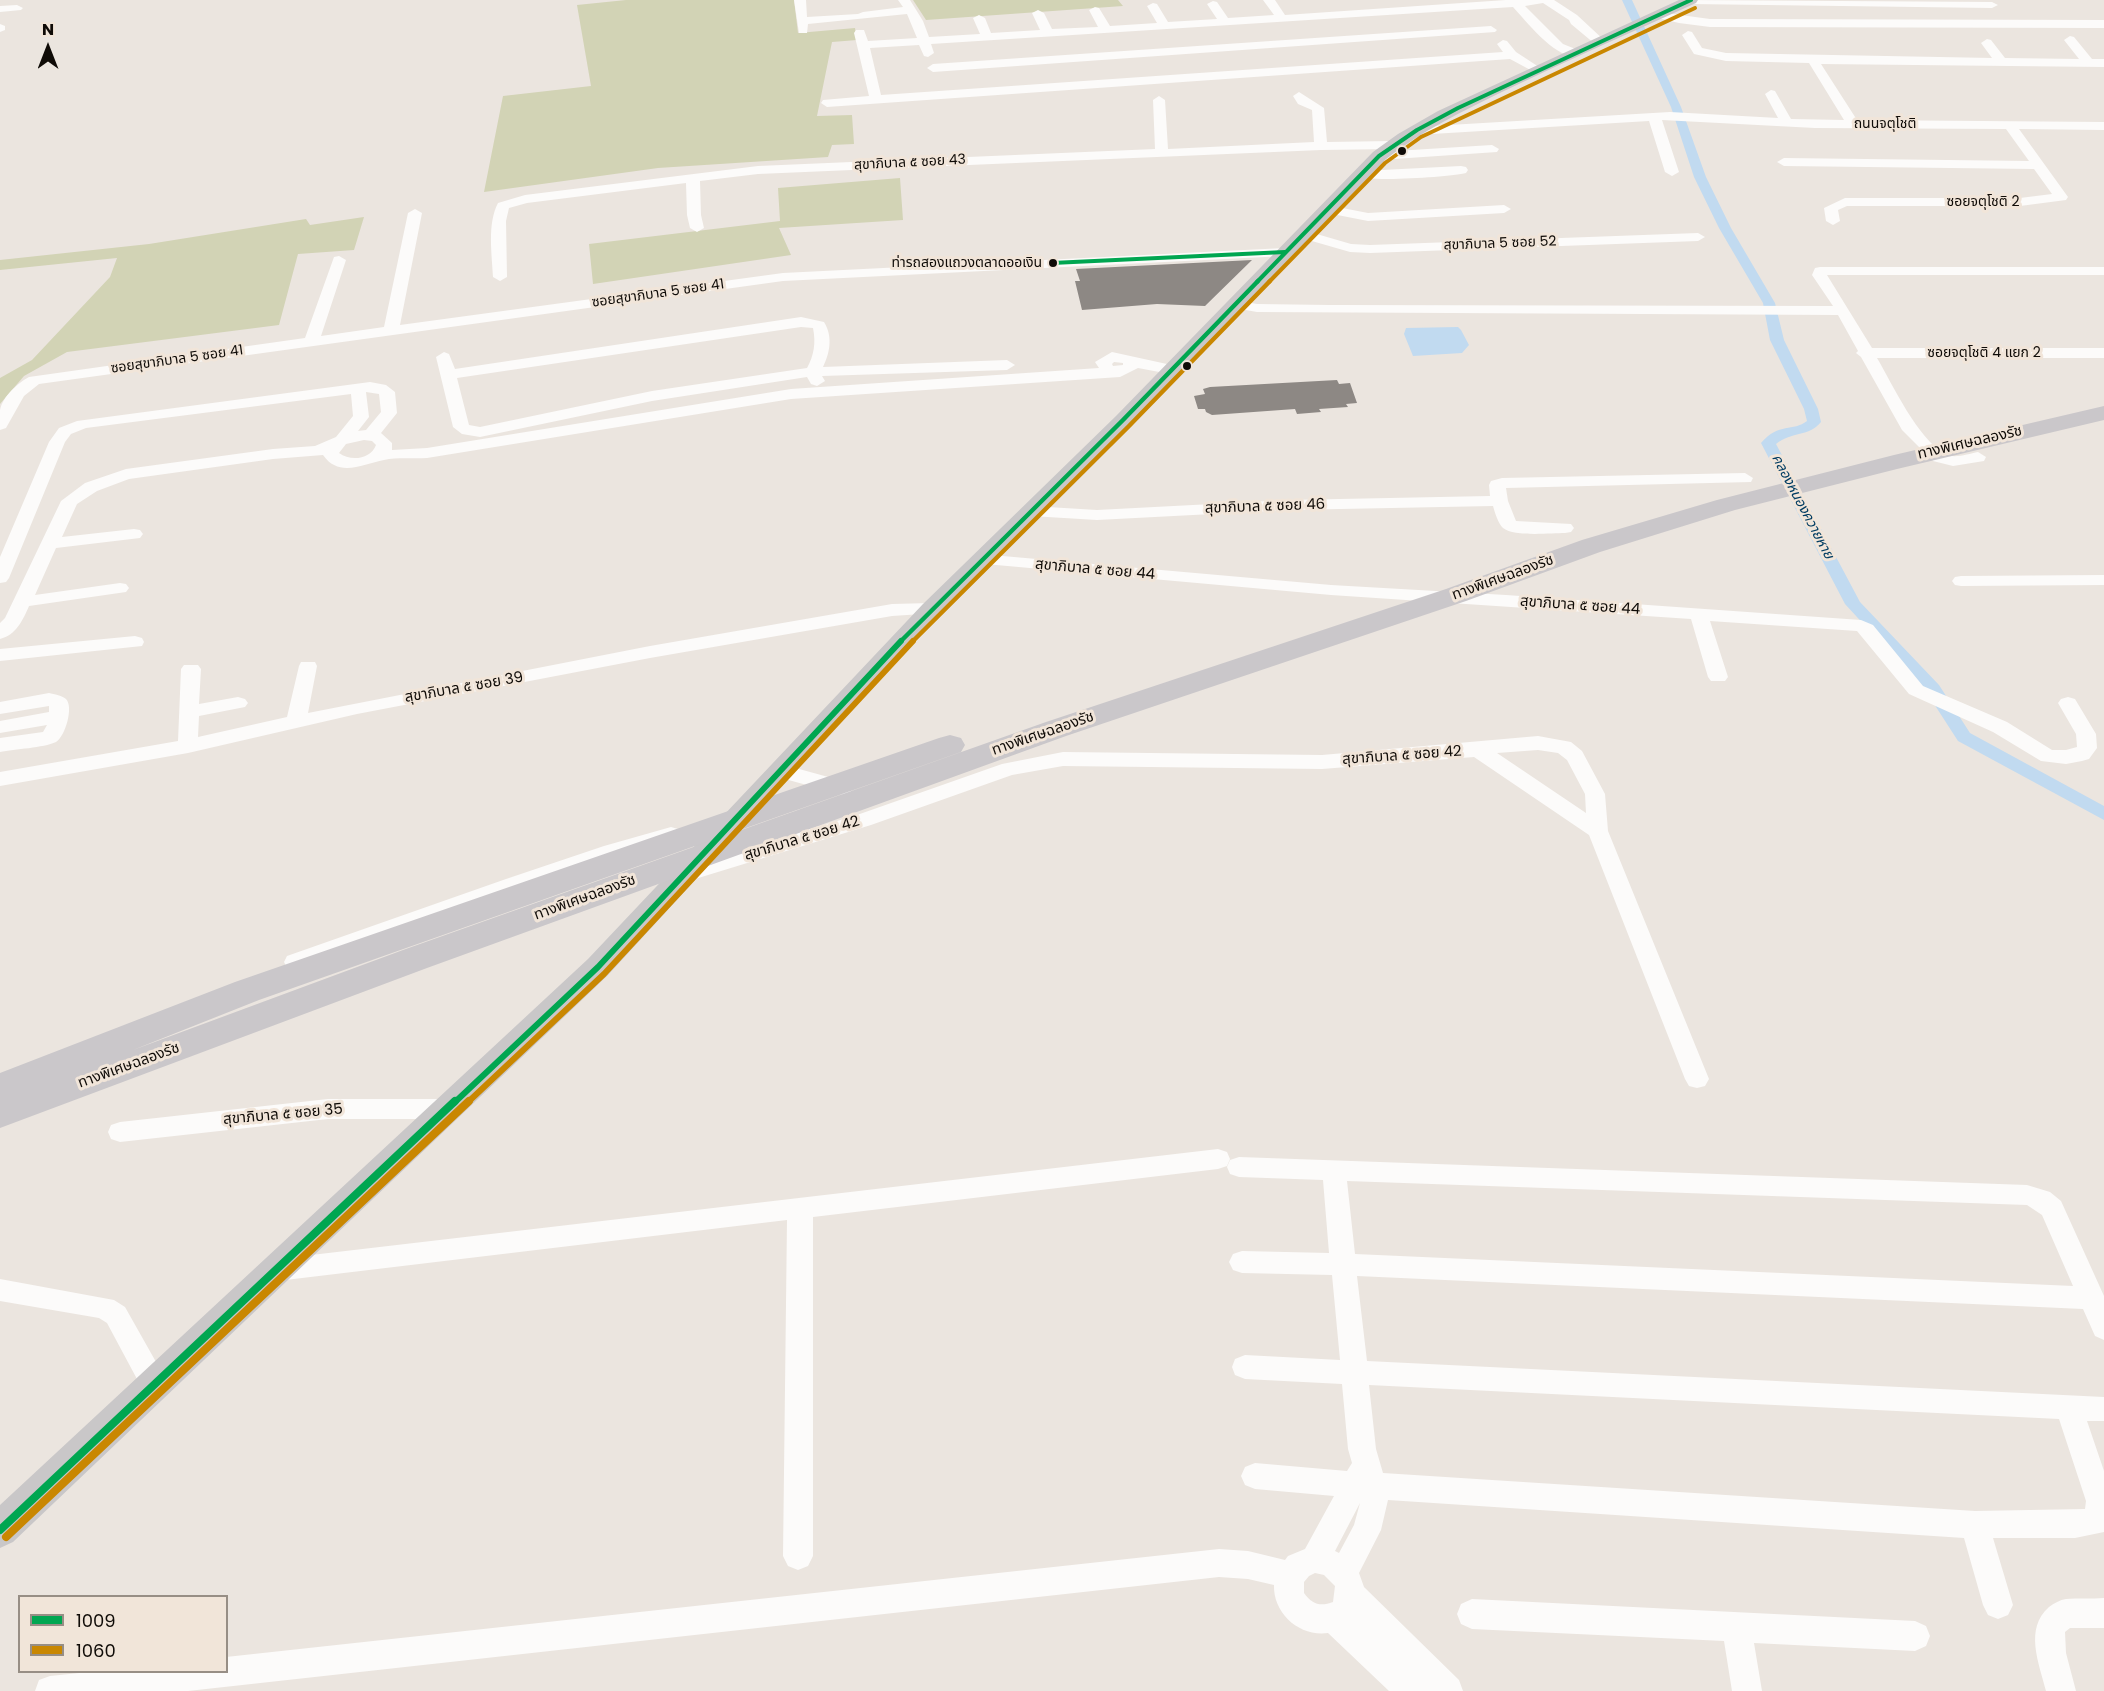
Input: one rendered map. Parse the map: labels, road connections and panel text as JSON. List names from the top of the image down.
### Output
{
  "streets": {
    "highway": ["ทางพิเศษฉลองรัช"],
    "street": [
      "ถนนจตุโชติ",
      "สุขาภิบาล ๕ ซอย 43",
      "ซอยจตุโชติ 2",
      "สุขาภิบาล 5 ซอย 52",
      "ซอยสุขาภิบาล 5 ซอย 41",
      "ซอยจตุโชติ 4 แยก 2",
      "สุขาภิบาล ๕ ซอย 46",
      "สุขาภิบาล ๕ ซอย 44",
      "สุขาภิบาล ๕ ซอย 39",
      "สุขาภิบาล ๕ ซอย 42",
      "สุขาภิบาล ๕ ซอย 35"
    ]
  },
  "crossings": [
    ["ถนนจตุโชติ", "ซอยจตุโชติ 2"]
  ],
  "water": ["คลองหนองควายหาย"],
  "places": ["ท่ารถสองแถวงตลาดออเงิน"],
  "lines": ["transit line 1009", "transit line 1060"],
  "legend": ["1009", "1060"],
  "north": "top"
}
